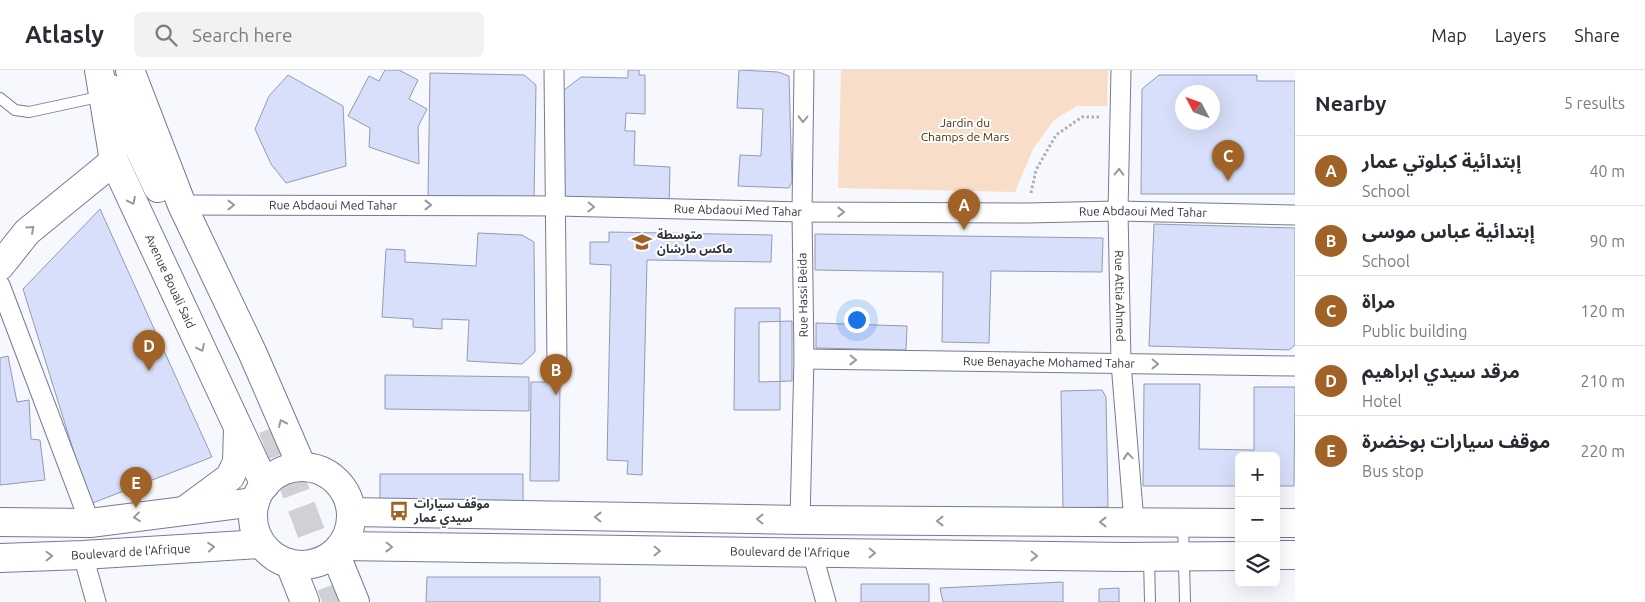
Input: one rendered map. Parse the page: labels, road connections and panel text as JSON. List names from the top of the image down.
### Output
{
  "streets": {
    "main road": ["Avenue Bouali Said", "Boulevard de l'Afrique"],
    "street": [
      "Rue Abdaoui Med Tahar",
      "Rue Hassi Beida",
      "Rue Attia Ahmed",
      "Rue Benayache Mohamed Tahar"
    ]
  },
  "crossings": [
    ["Rue Abdaoui Med Tahar", "Rue Hassi Beida"],
    ["Rue Abdaoui Med Tahar", "Rue Attia Ahmed"],
    ["Avenue Bouali Said", "Boulevard de l'Afrique"],
    ["Rue Hassi Beida", "Rue Benayache Mohamed Tahar"],
    ["Rue Attia Ahmed", "Rue Benayache Mohamed Tahar"]
  ],
  "one_way": ["Rue Abdaoui Med Tahar", "Rue Attia Ahmed", "Rue Benayache Mohamed Tahar"],
  "parks": ["Jardin du Champs de Mars"],
  "places": {
    "school or university": ["متوسطة ماكس مارشان"],
    "bus stop": ["موقف سيارات سيدي عمار"]
  },
  "north": "top left",
  "page": {
    "header": "Atlasly",
    "search": "Search here",
    "nav": ["Map", "Layers", "Share"],
    "heading": ["Nearby", "5 results"],
    "list": [
      {
        "mark": "A",
        "name": "إبتدائية كبلوتي عمار",
        "note": "School",
        "value": "40 m"
      },
      {
        "mark": "B",
        "name": "إبتدائية عباس موسى",
        "note": "School",
        "value": "90 m"
      },
      {
        "mark": "C",
        "name": "مراة",
        "note": "Public building",
        "value": "120 m"
      },
      {
        "mark": "D",
        "name": "مرقد سيدي ابراهيم",
        "note": "Hotel",
        "value": "210 m"
      },
      {
        "mark": "E",
        "name": "موقف سيارات بوخضرة",
        "note": "Bus stop",
        "value": "220 m"
      }
    ],
    "pins": [
      "C",
      "A",
      "D",
      "B",
      "E"
    ],
    "map_buttons": ["+", "−"]
  }
}
